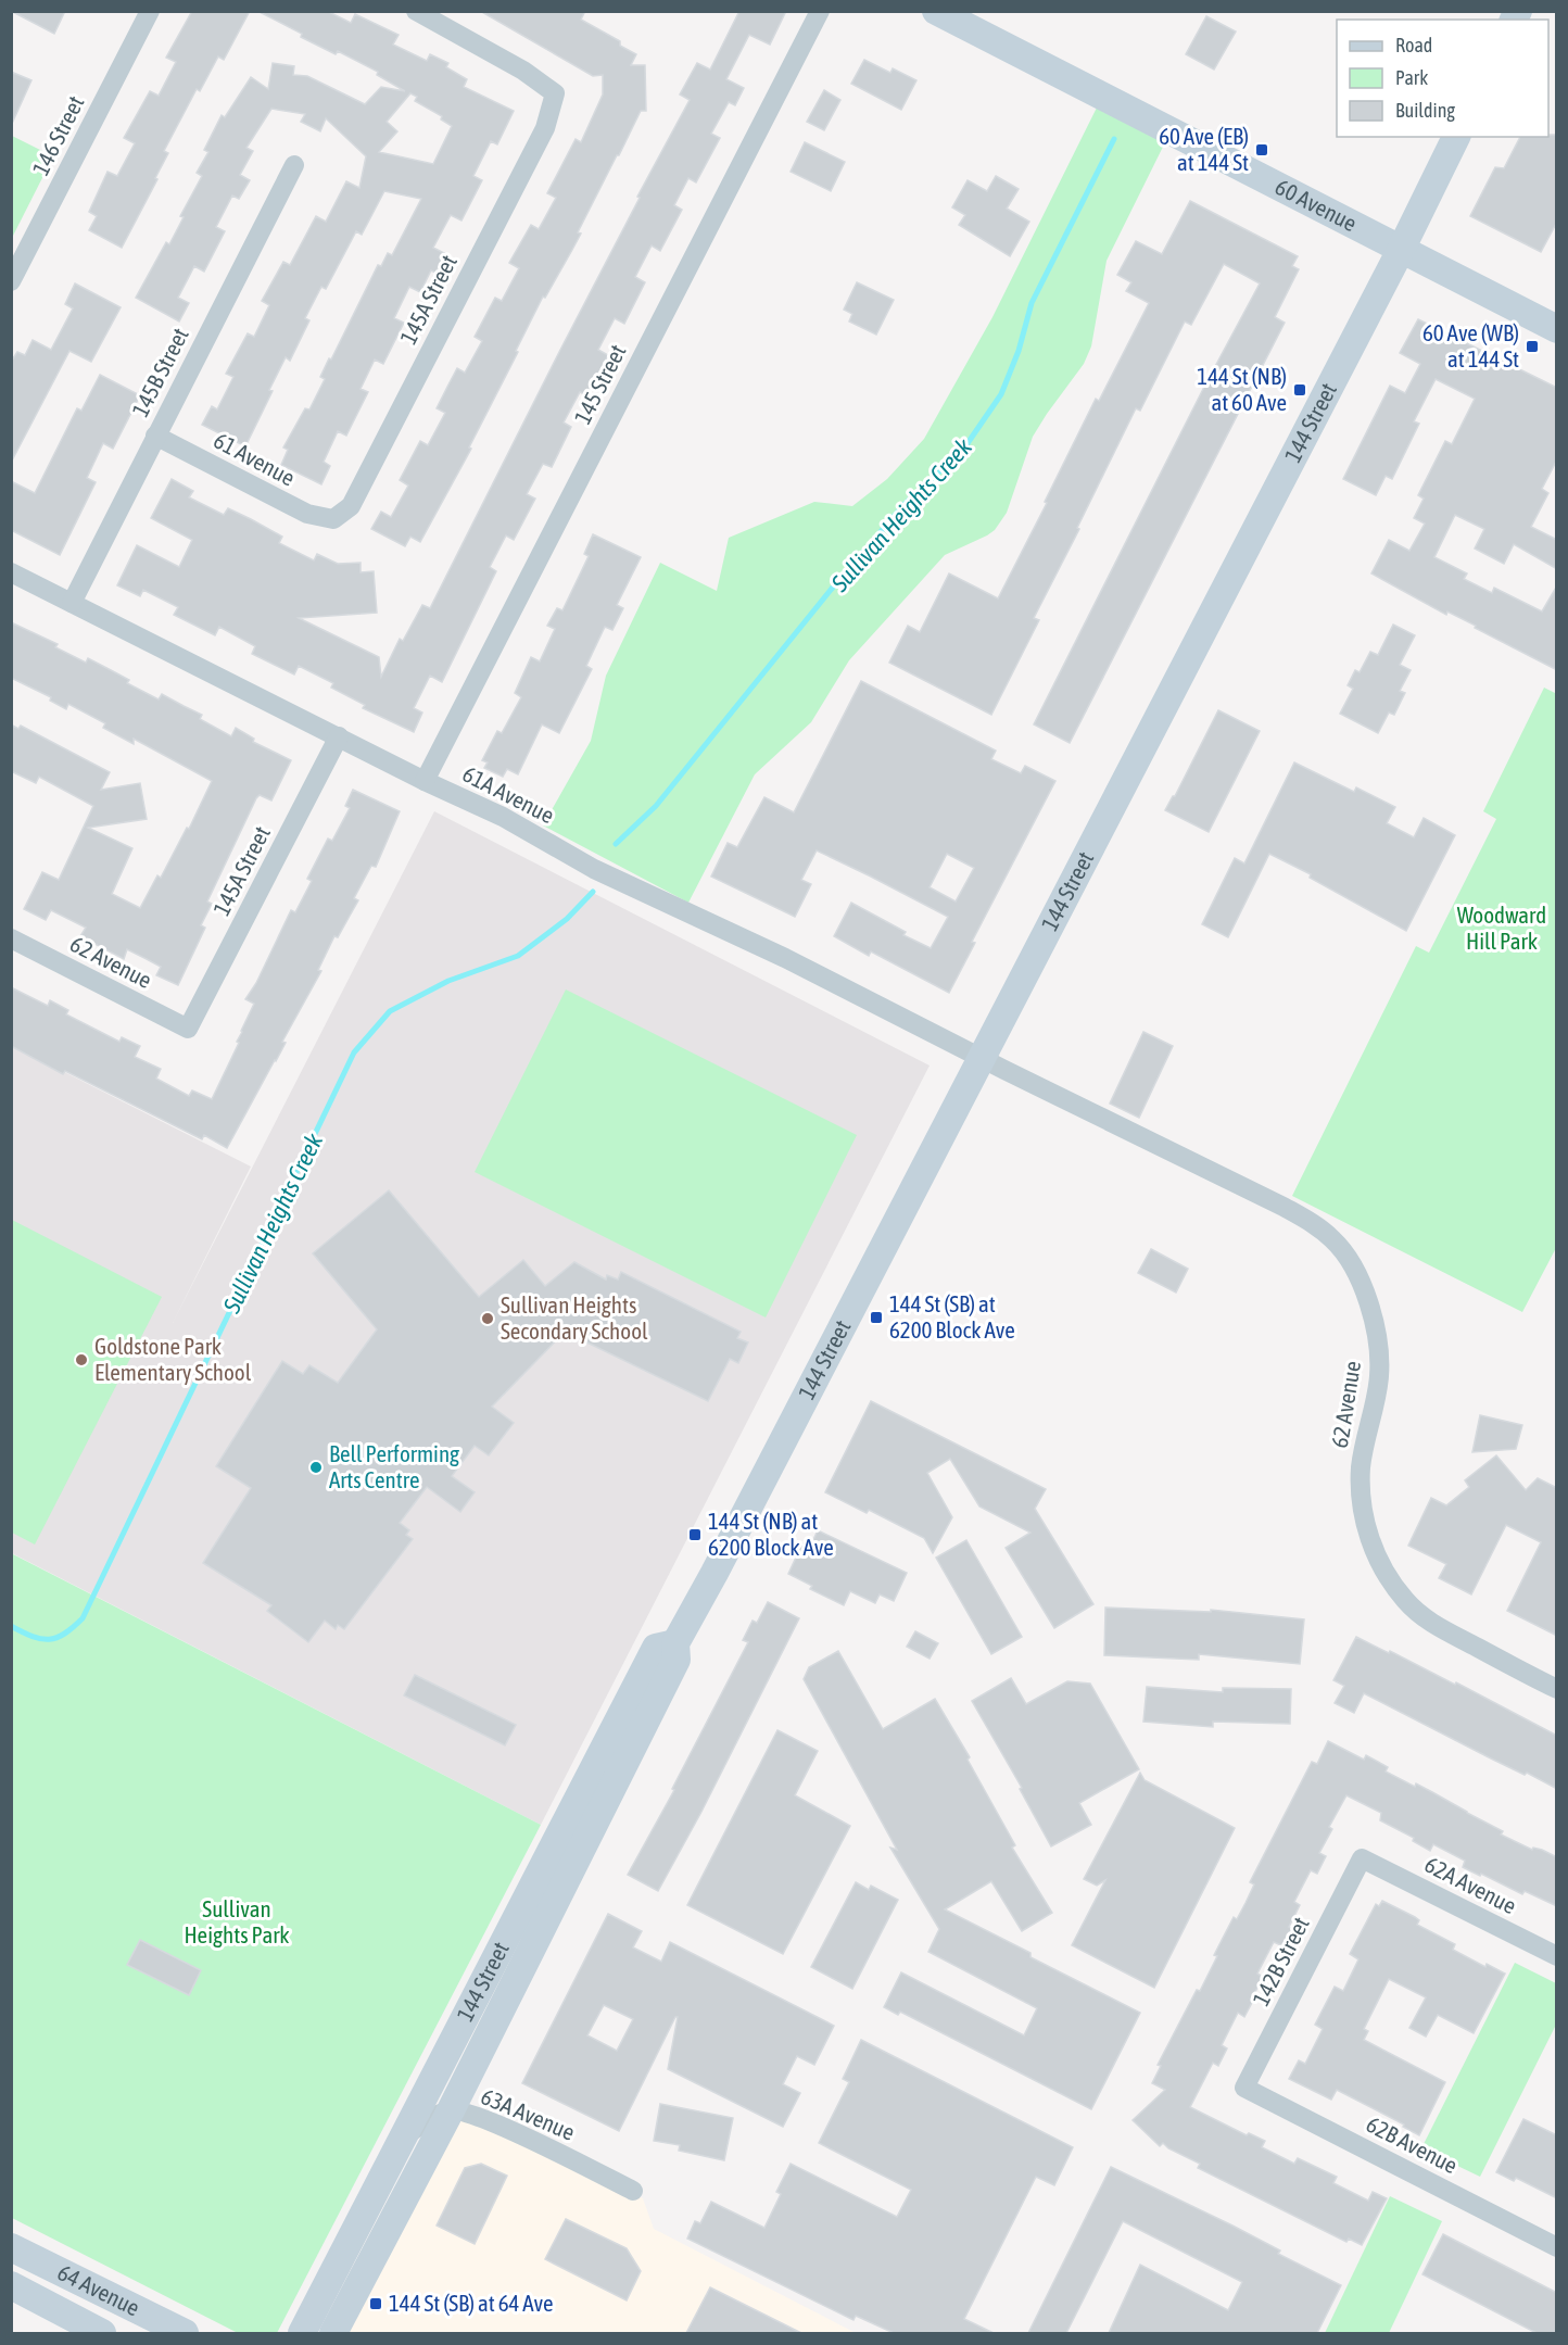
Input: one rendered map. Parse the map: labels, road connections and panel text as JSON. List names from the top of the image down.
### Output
{
  "streets": {
    "main road": ["60 Avenue", "144 Street", "64 Avenue"],
    "street": [
      "146 Street",
      "145A Street",
      "145B Street",
      "145 Street",
      "61 Avenue",
      "61A Avenue",
      "62 Avenue",
      "62A Avenue",
      "142B Street",
      "63A Avenue",
      "62B Avenue"
    ]
  },
  "crossings": [
    ["60 Avenue", "144 Street"],
    ["145A Street", "61 Avenue"],
    ["145A Street", "61A Avenue"],
    ["145A Street", "62 Avenue"],
    ["145B Street", "61 Avenue"],
    ["145B Street", "61A Avenue"],
    ["145 Street", "61A Avenue"],
    ["144 Street", "61A Avenue"],
    ["144 Street", "62 Avenue"],
    ["144 Street", "63A Avenue"],
    ["61A Avenue", "62 Avenue"],
    ["62A Avenue", "142B Street"],
    ["142B Street", "62B Avenue"]
  ],
  "water": ["Sullivan Heights Creek"],
  "parks": ["Woodward Hill Park", "Sullivan Heights Park"],
  "places": {
    "transit": [
      "60 Ave (EB) at 144 St",
      "60 Ave (WB) at 144 St",
      "144 St (NB) at 60 Ave",
      "144 St (SB) at 6200 Block Ave",
      "144 St (NB) at 6200 Block Ave",
      "144 St (SB) at 64 Ave"
    ],
    "other": ["Sullivan Heights Secondary School", "Goldstone Park Elementary School", "Bell Performing Arts Centre"]
  },
  "legend": ["Road", "Park", "Building"]
}
